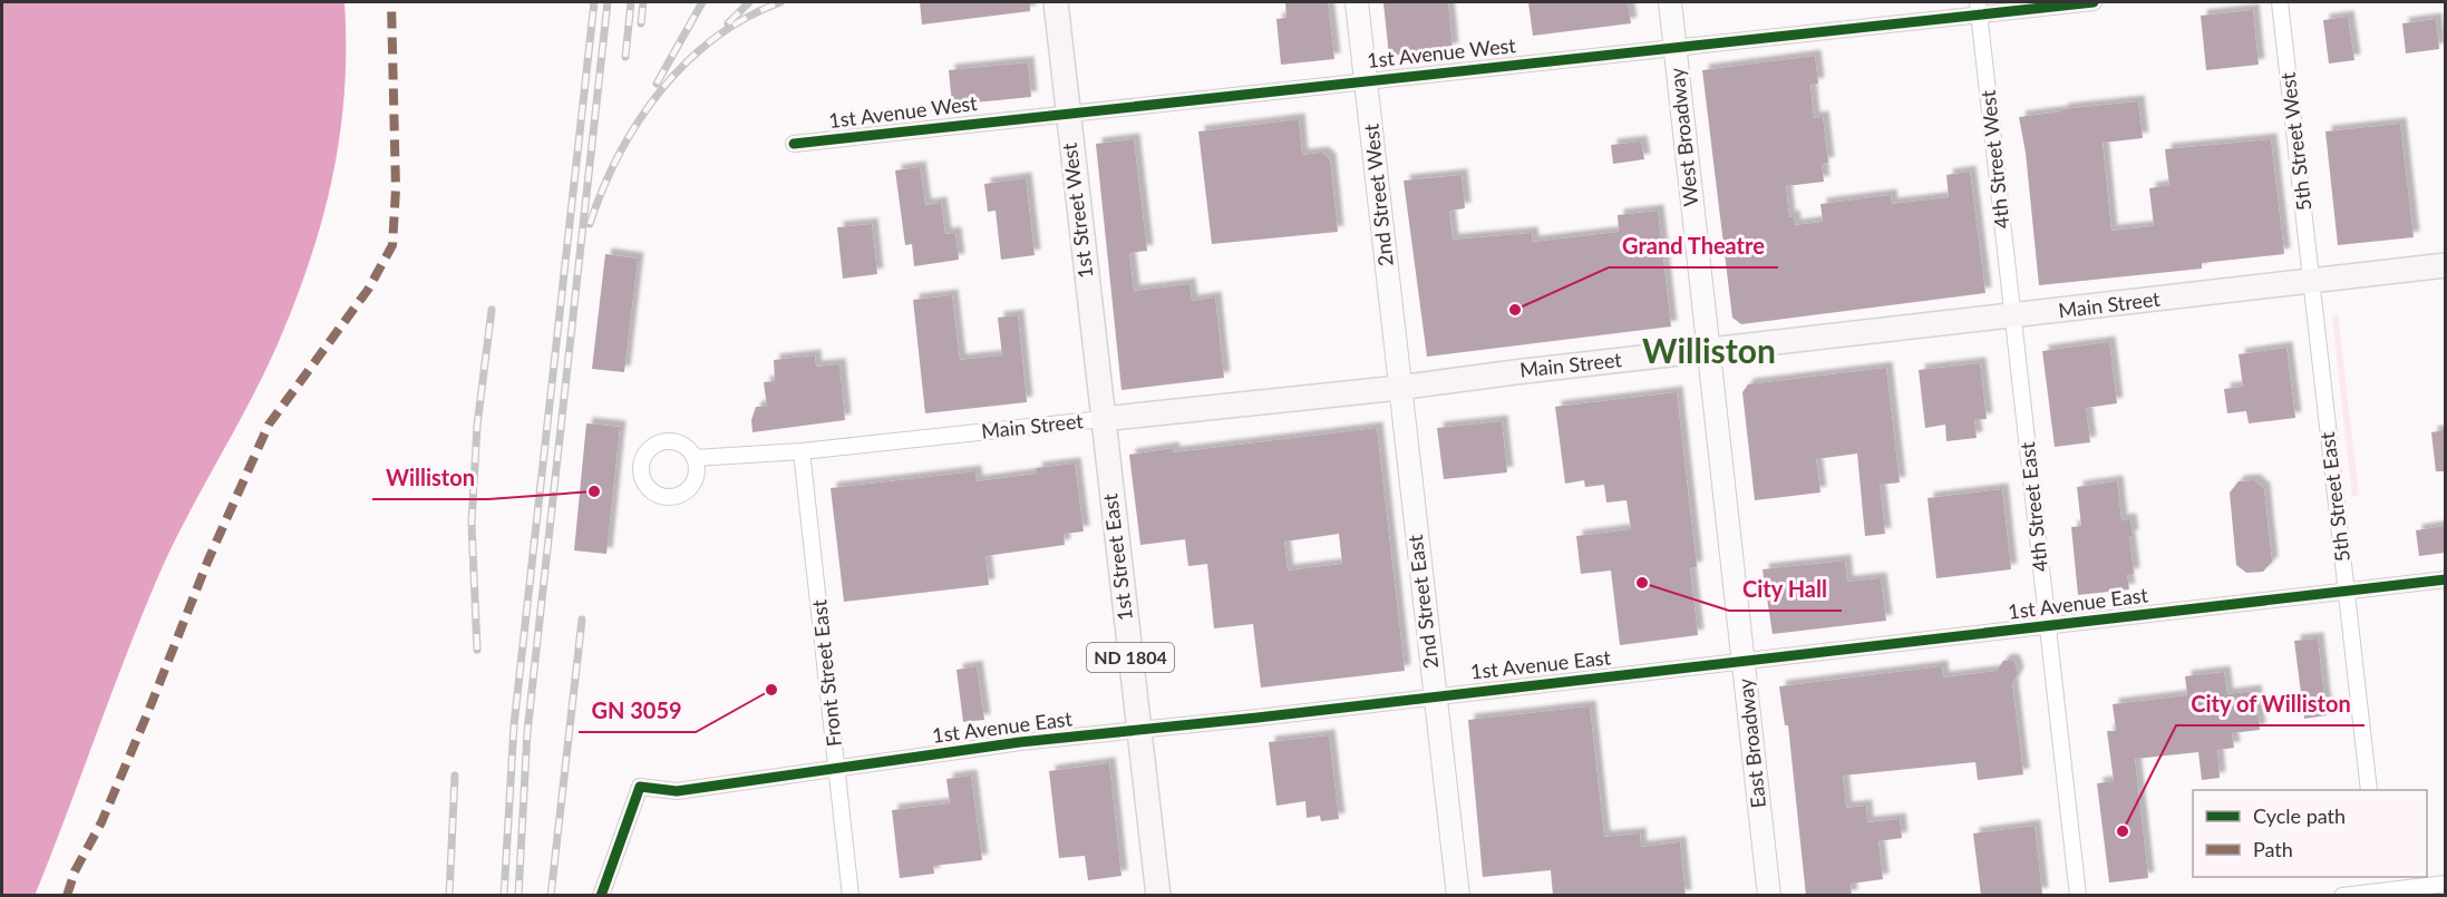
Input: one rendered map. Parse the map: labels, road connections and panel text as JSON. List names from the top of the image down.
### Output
{
  "streets": {
    "main road": [
      "1st Street West",
      "Main Street",
      "1st Street East",
      "ND 1804"
    ],
    "street": [
      "1st Avenue West",
      "West Broadway",
      "5th Street West",
      "4th Street West",
      "2nd Street West",
      "5th Street East",
      "4th Street East",
      "2nd Street East",
      "1st Avenue East",
      "Front Street East",
      "East Broadway"
    ]
  },
  "crossings": [
    ["1st Avenue West", "West Broadway"],
    ["1st Avenue West", "4th Street West"],
    ["1st Avenue West", "2nd Street West"],
    ["1st Avenue West", "1st Street West"],
    ["West Broadway", "Main Street"],
    ["West Broadway", "East Broadway"],
    ["5th Street West", "Main Street"],
    ["5th Street West", "5th Street East"],
    ["4th Street West", "Main Street"],
    ["4th Street West", "4th Street East"],
    ["2nd Street West", "Main Street"],
    ["2nd Street West", "2nd Street East"],
    ["1st Street West", "Main Street"],
    ["1st Street West", "1st Street East"],
    ["Main Street", "5th Street East"],
    ["Main Street", "4th Street East"],
    ["Main Street", "1st Street East"],
    ["Main Street", "2nd Street East"],
    ["Main Street", "Front Street East"],
    ["Main Street", "East Broadway"],
    ["5th Street East", "1st Avenue East"],
    ["4th Street East", "1st Avenue East"],
    ["1st Street East", "1st Avenue East"],
    ["2nd Street East", "1st Avenue East"],
    ["1st Avenue East", "Front Street East"],
    ["1st Avenue East", "East Broadway"]
  ],
  "districts": ["Williston"],
  "places": [
    "Grand Theatre",
    "Williston",
    "City Hall",
    "GN 3059",
    "City of Williston"
  ],
  "legend": ["Cycle path", "Path"]
}
